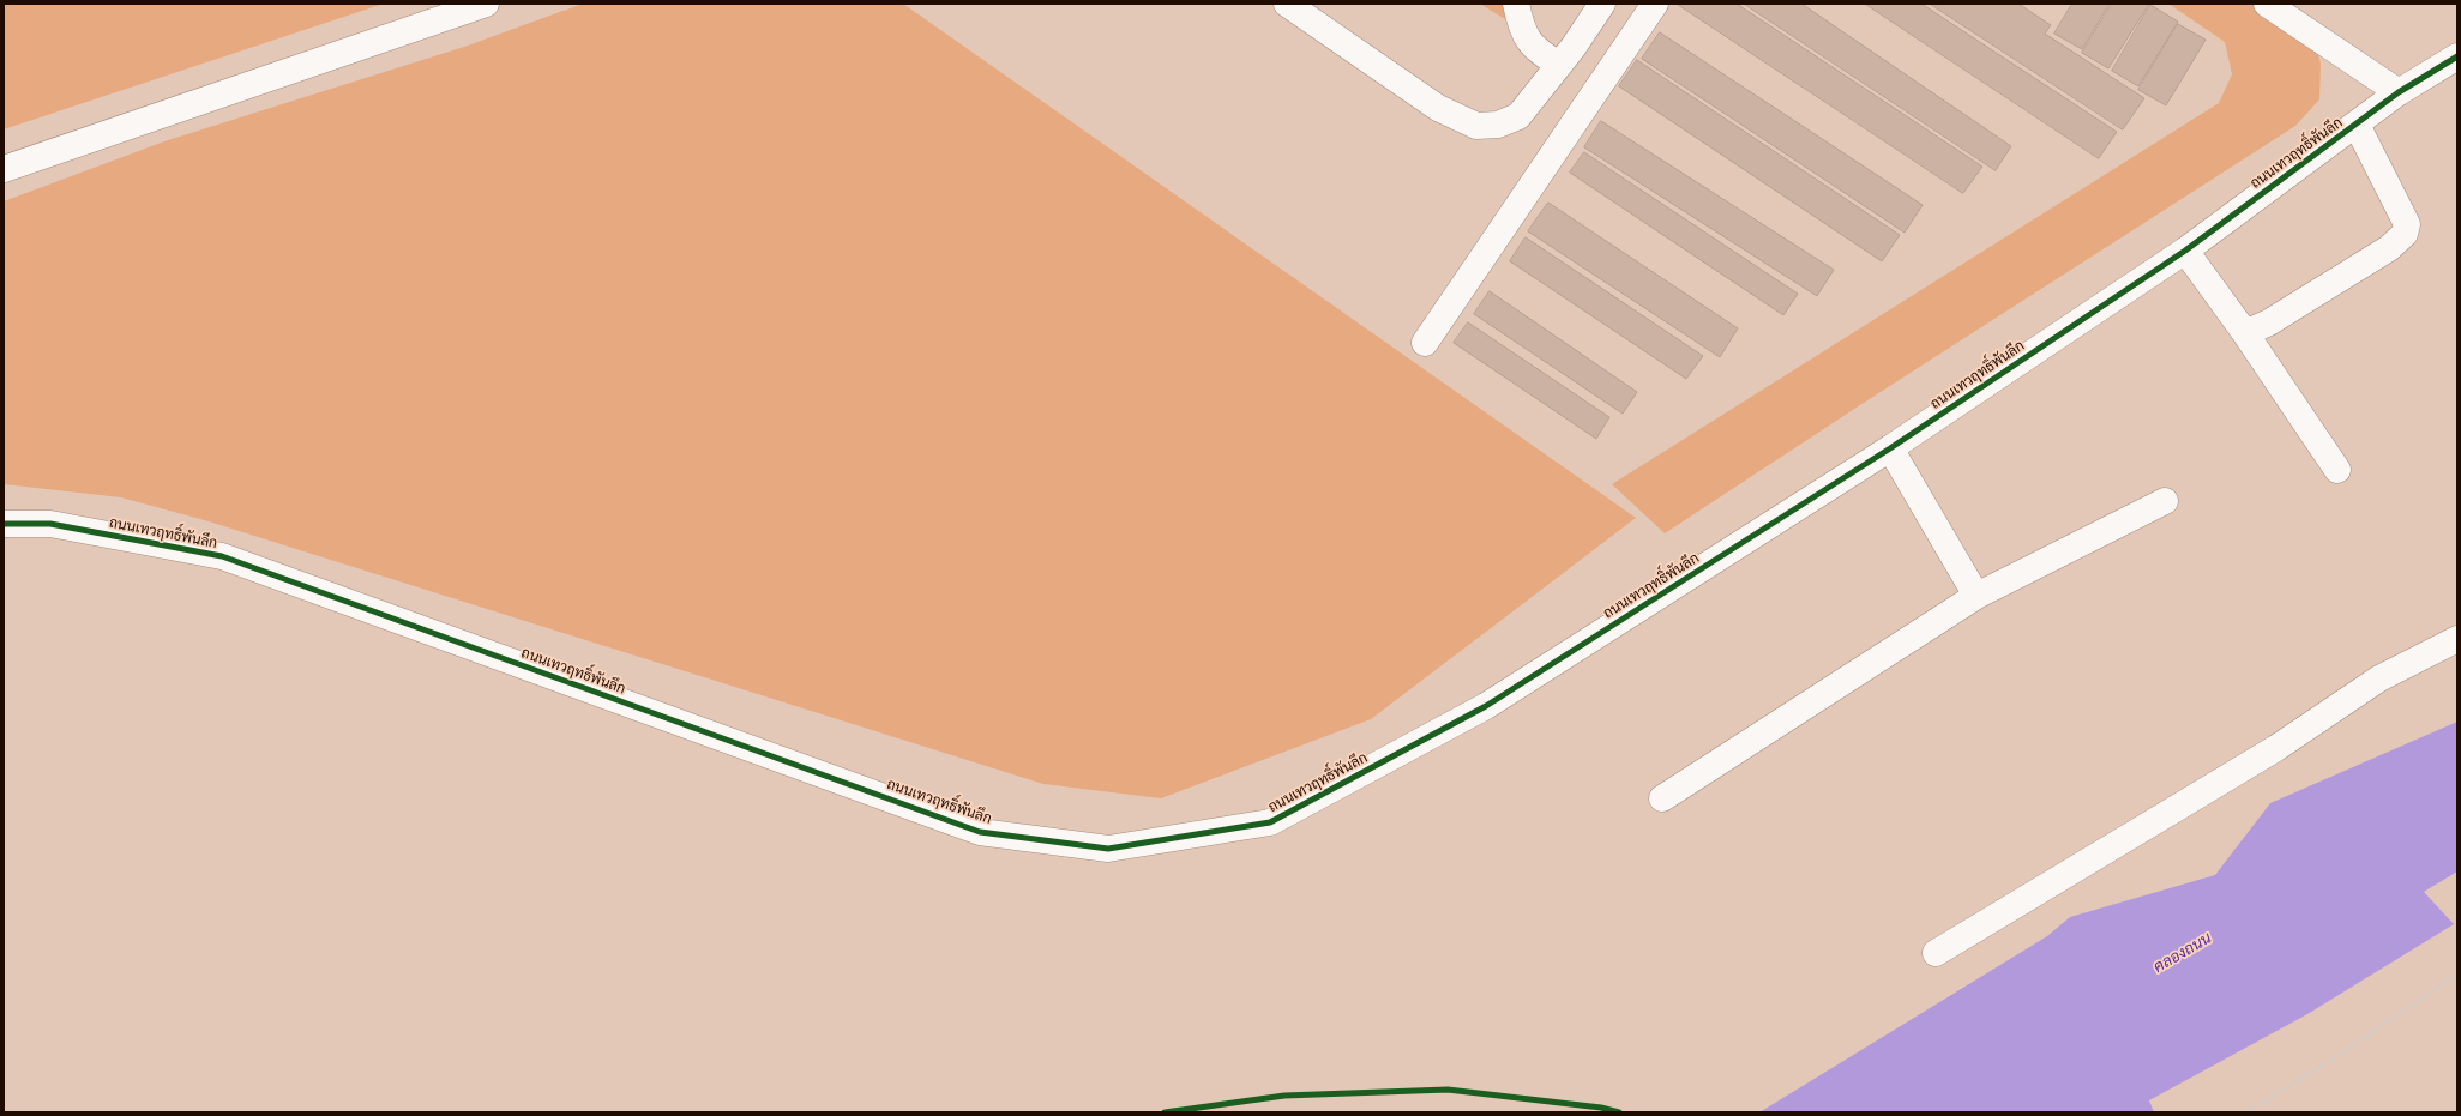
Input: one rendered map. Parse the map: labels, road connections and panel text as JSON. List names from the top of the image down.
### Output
{
  "streets": {
    "street": ["ถนนเทวฤทธิ์พันลึก"]
  },
  "water": ["คลองถนน"]
}
